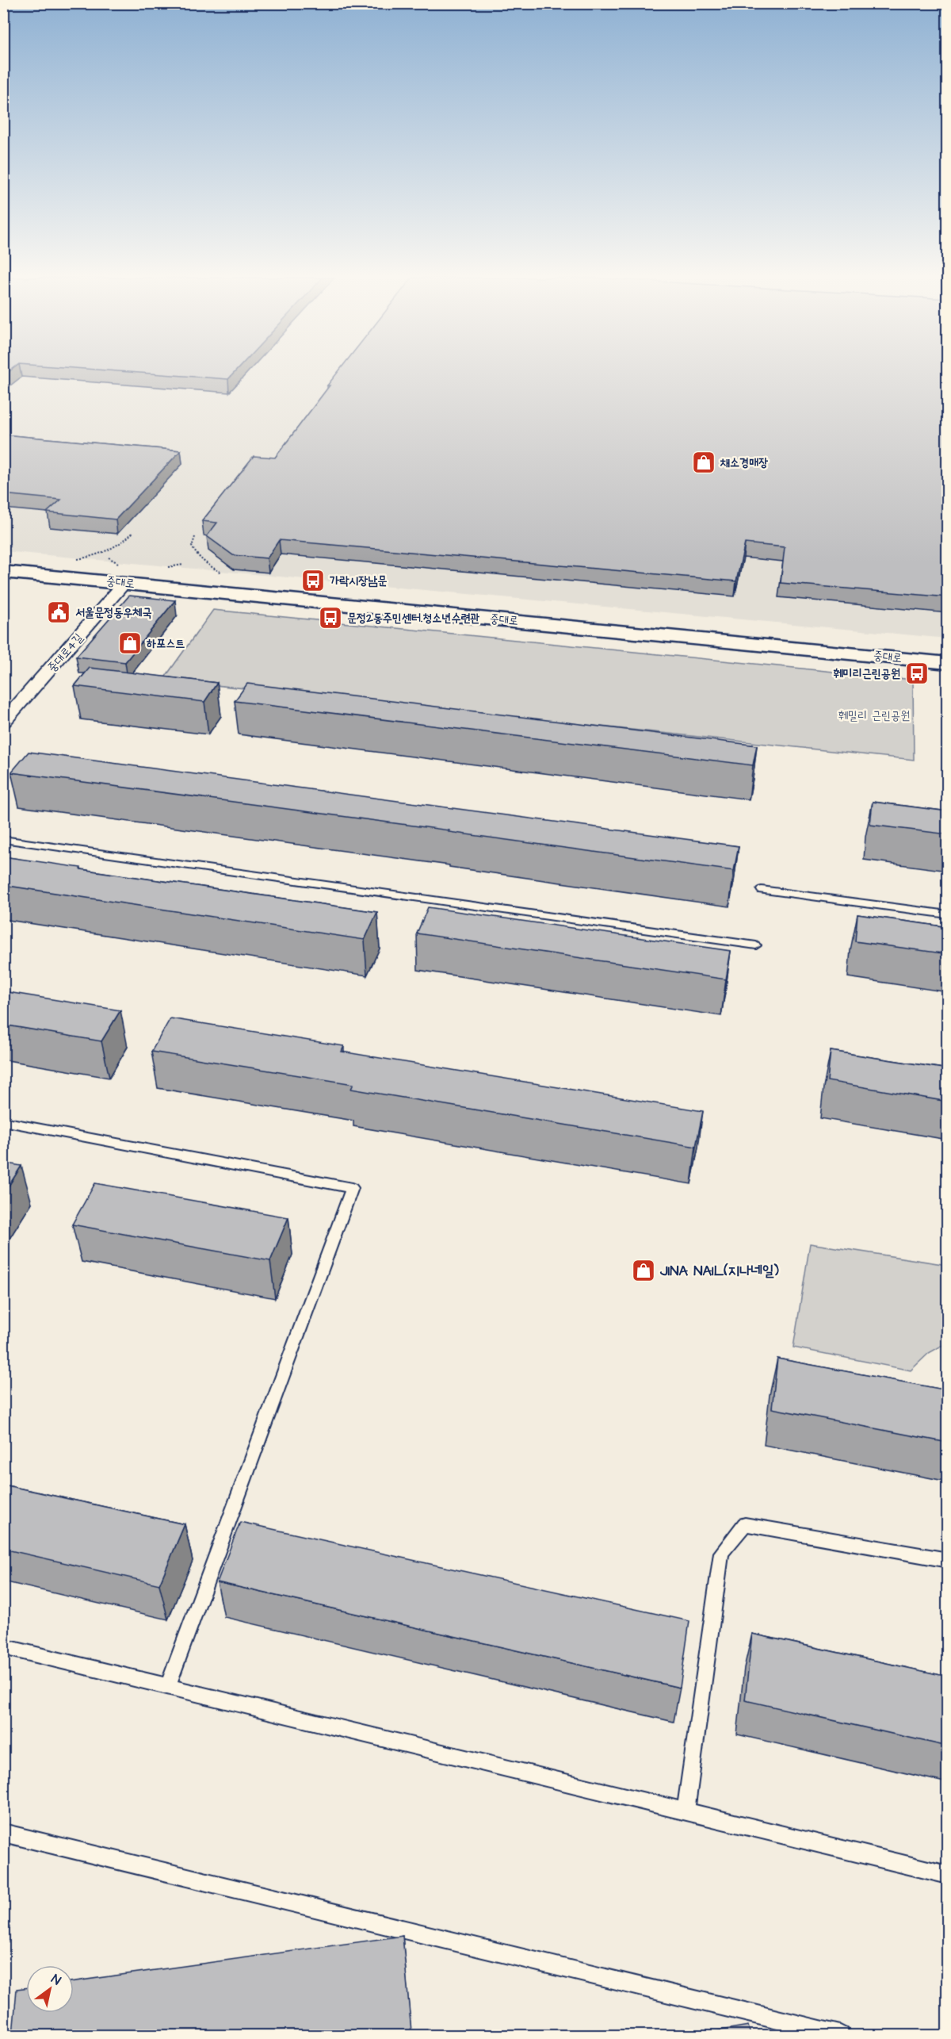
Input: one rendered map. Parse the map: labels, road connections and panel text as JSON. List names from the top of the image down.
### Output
{
  "streets": {
    "main road": ["중대로"],
    "street": ["중대로4길"]
  },
  "crossings": [
    ["중대로", "중대로4길"]
  ],
  "parks": ["훼밀리 근린공원"],
  "places": {
    "shop": ["채소경매장", "하포스트", "JINA NAIL(지나네일)"],
    "bus stop": ["가락시장남문", "문정2동주민센터.청소년수련관", "훼미리근린공원"],
    "public building": ["서울문정동우체국"]
  },
  "north": "top right"
}
